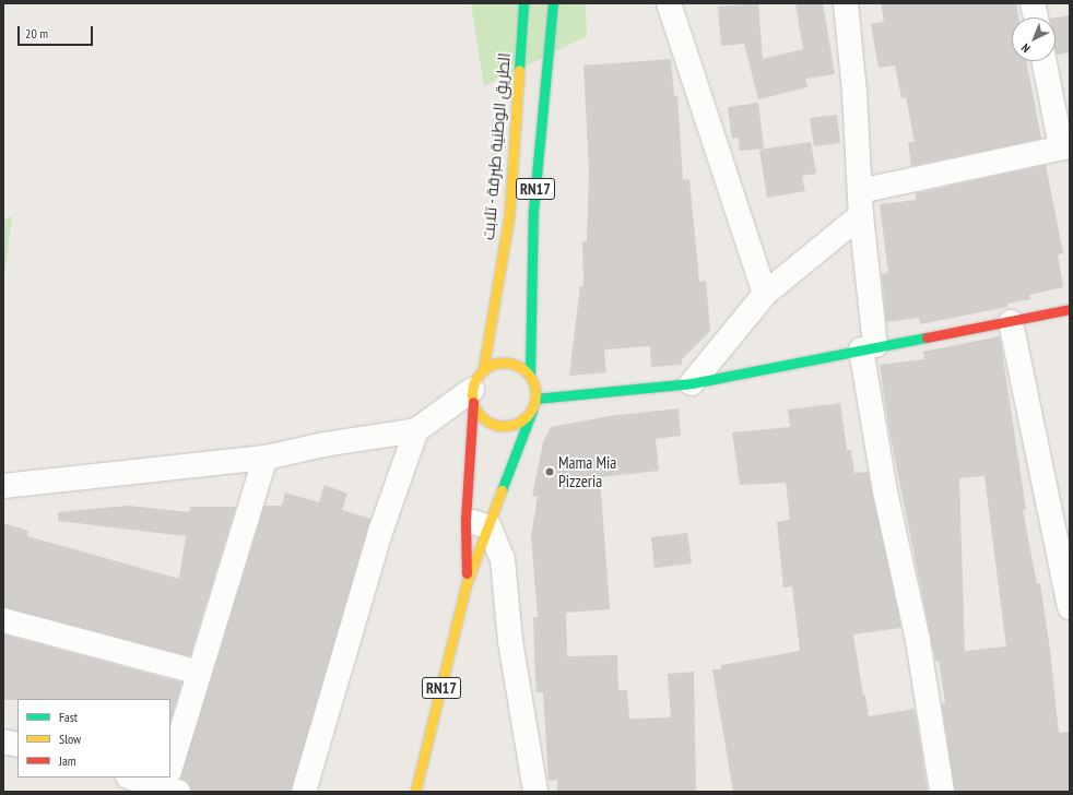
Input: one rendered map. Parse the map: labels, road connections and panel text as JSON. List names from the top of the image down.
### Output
{
  "streets": {
    "main road": ["الطريق الوطنية طبرقة - تلابت", "RN17"]
  },
  "crossings": [
    ["الطريق الوطنية طبرقة - تلابت", "RN17"]
  ],
  "places": ["Mama Mia Pizzeria"],
  "legend": ["Fast", "Slow", "Jam"],
  "scale_bar": "20 m",
  "north": "bottom left"
}
